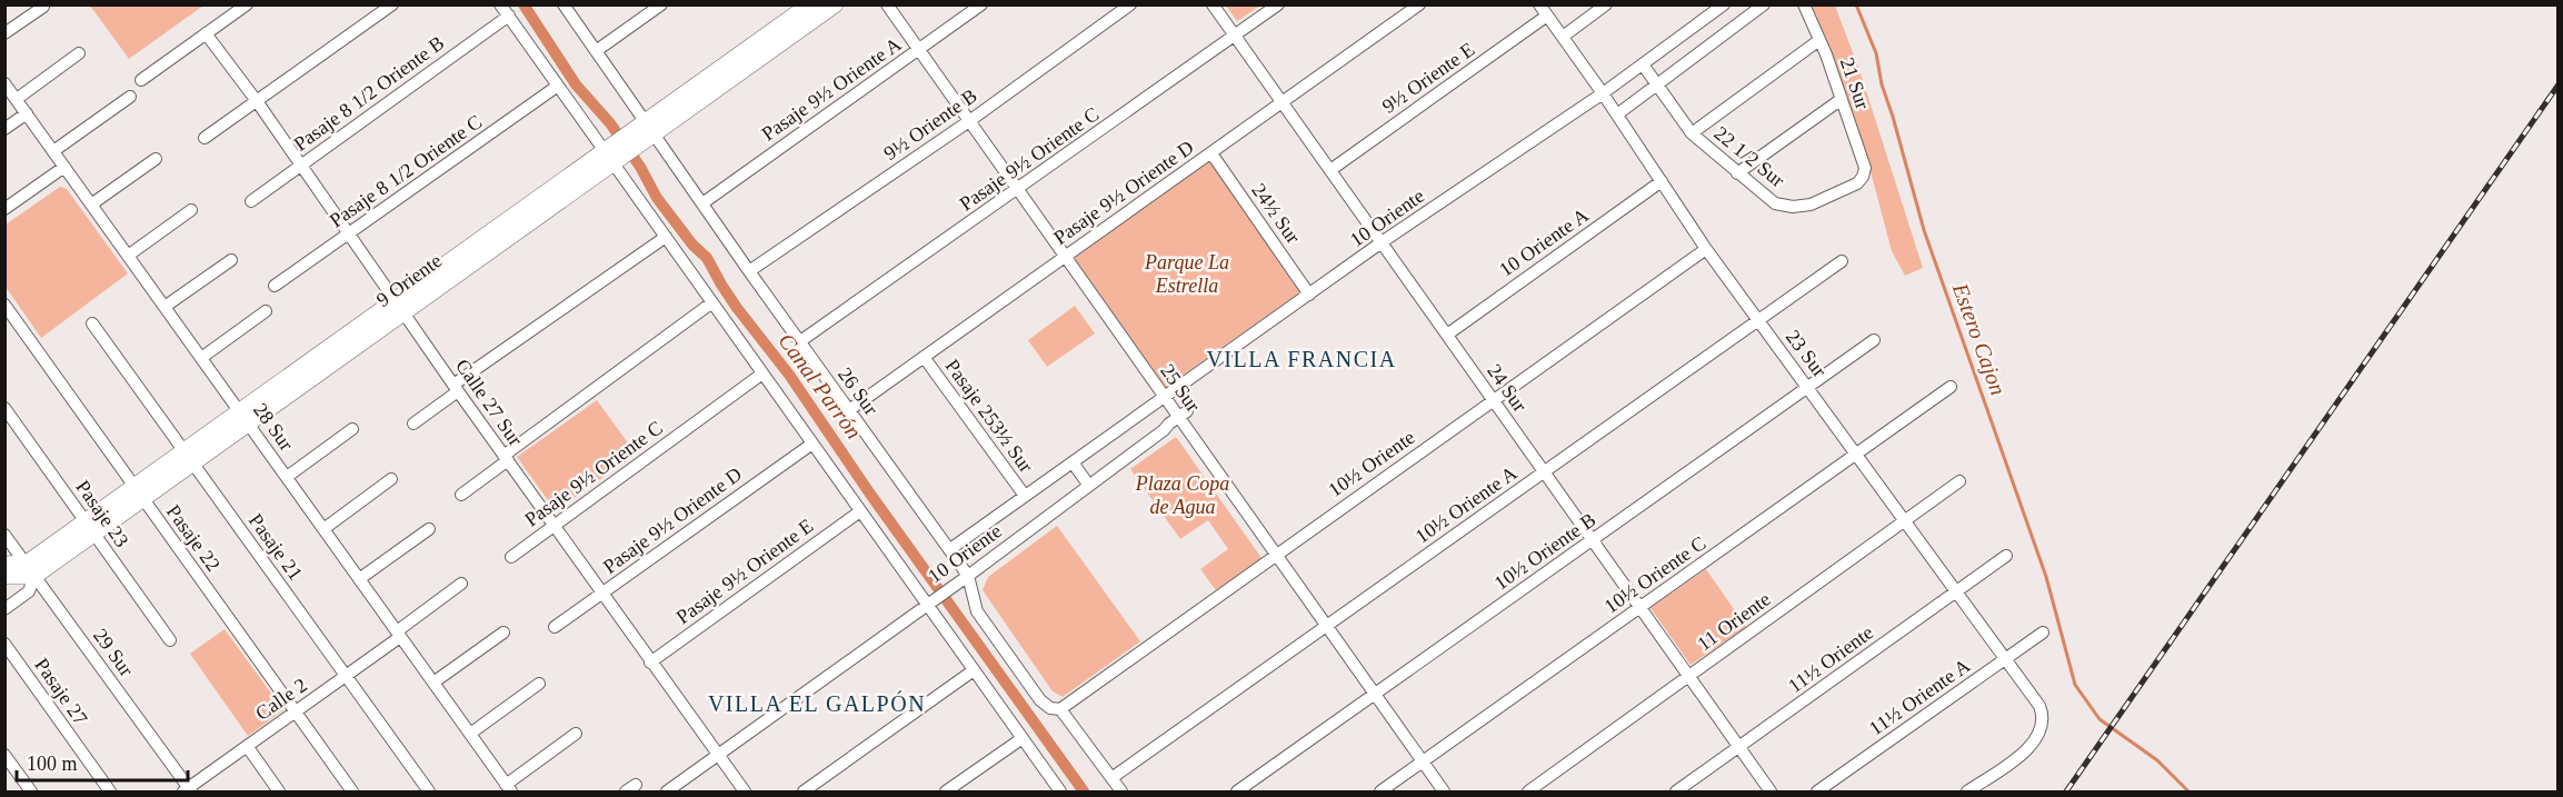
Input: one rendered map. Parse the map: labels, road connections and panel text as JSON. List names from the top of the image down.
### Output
{
  "streets": {
    "street": [
      "9½ Oriente E",
      "21 Sur",
      "Pasaje 9½ Oriente A",
      "Pasaje 8 1/2 Oriente B",
      "9½ Oriente B",
      "22 1/2 Sur",
      "Pasaje 9½ Oriente C",
      "Pasaje 8 1/2 Oriente C",
      "Pasaje 9½ Oriente D",
      "24½ Sur",
      "10 Oriente",
      "10 Oriente A",
      "9 Oriente",
      "23 Sur",
      "25 Sur",
      "24 Sur",
      "26 Sur",
      "Calle 27 Sur",
      "Pasaje 253½ Sur",
      "28 Sur",
      "10½ Oriente",
      "10½ Oriente A",
      "Pasaje 23",
      "Pasaje 22",
      "Pasaje 21",
      "10½ Oriente B",
      "Pasaje 9½ Oriente E",
      "10½ Oriente C",
      "11 Oriente",
      "29 Sur",
      "11½ Oriente",
      "Pasaje 27",
      "11½ Oriente A",
      "Calle 2"
    ]
  },
  "crossings": [
    ["9½ Oriente E", "23 Sur"],
    ["9½ Oriente E", "24 Sur"],
    ["21 Sur", "22 1/2 Sur"],
    ["Pasaje 9½ Oriente A", "25 Sur"],
    ["Pasaje 9½ Oriente A", "26 Sur"],
    ["Pasaje 8 1/2 Oriente B", "Calle 27 Sur"],
    ["9½ Oriente B", "25 Sur"],
    ["9½ Oriente B", "26 Sur"],
    ["22 1/2 Sur", "10 Oriente"],
    ["Pasaje 9½ Oriente C", "25 Sur"],
    ["Pasaje 9½ Oriente C", "24 Sur"],
    ["Pasaje 9½ Oriente C", "26 Sur"],
    ["Pasaje 9½ Oriente C", "Calle 27 Sur"],
    ["Pasaje 8 1/2 Oriente C", "Calle 27 Sur"],
    ["Pasaje 9½ Oriente D", "24½ Sur"],
    ["Pasaje 9½ Oriente D", "25 Sur"],
    ["Pasaje 9½ Oriente D", "24 Sur"],
    ["Pasaje 9½ Oriente D", "26 Sur"],
    ["Pasaje 9½ Oriente D", "Calle 27 Sur"],
    ["Pasaje 9½ Oriente D", "Pasaje 253½ Sur"],
    ["24½ Sur", "10 Oriente"],
    ["10 Oriente", "23 Sur"],
    ["10 Oriente", "25 Sur"],
    ["10 Oriente", "24 Sur"],
    ["10 Oriente", "26 Sur"],
    ["10 Oriente", "Calle 27 Sur"],
    ["10 Oriente", "Pasaje 253½ Sur"],
    ["10 Oriente A", "23 Sur"],
    ["10 Oriente A", "24 Sur"],
    ["9 Oriente", "26 Sur"],
    ["9 Oriente", "Calle 27 Sur"],
    ["9 Oriente", "28 Sur"],
    ["9 Oriente", "Pasaje 23"],
    ["9 Oriente", "Pasaje 22"],
    ["9 Oriente", "Pasaje 21"],
    ["9 Oriente", "29 Sur"],
    ["23 Sur", "10½ Oriente"],
    ["23 Sur", "10½ Oriente A"],
    ["23 Sur", "10½ Oriente B"],
    ["23 Sur", "10½ Oriente C"],
    ["23 Sur", "11 Oriente"],
    ["23 Sur", "11½ Oriente"],
    ["23 Sur", "11½ Oriente A"],
    ["25 Sur", "10½ Oriente"],
    ["25 Sur", "10½ Oriente A"],
    ["25 Sur", "10½ Oriente B"],
    ["25 Sur", "10½ Oriente C"],
    ["24 Sur", "10½ Oriente"],
    ["24 Sur", "10½ Oriente A"],
    ["24 Sur", "10½ Oriente B"],
    ["24 Sur", "10½ Oriente C"],
    ["24 Sur", "11 Oriente"],
    ["24 Sur", "11½ Oriente"],
    ["26 Sur", "10½ Oriente"],
    ["26 Sur", "10½ Oriente A"],
    ["Calle 27 Sur", "Pasaje 9½ Oriente E"],
    ["28 Sur", "Calle 2"],
    ["Pasaje 22", "Calle 2"],
    ["Pasaje 21", "Calle 2"],
    ["29 Sur", "Calle 2"]
  ],
  "districts": ["VILLA FRANCIA", "VILLA EL GALPÓN"],
  "water": ["Estero Cajon", "Canal Parrón"],
  "parks": ["Parque La Estrella", "Plaza Copa de Agua"],
  "scale_bar": "100 m"
}
